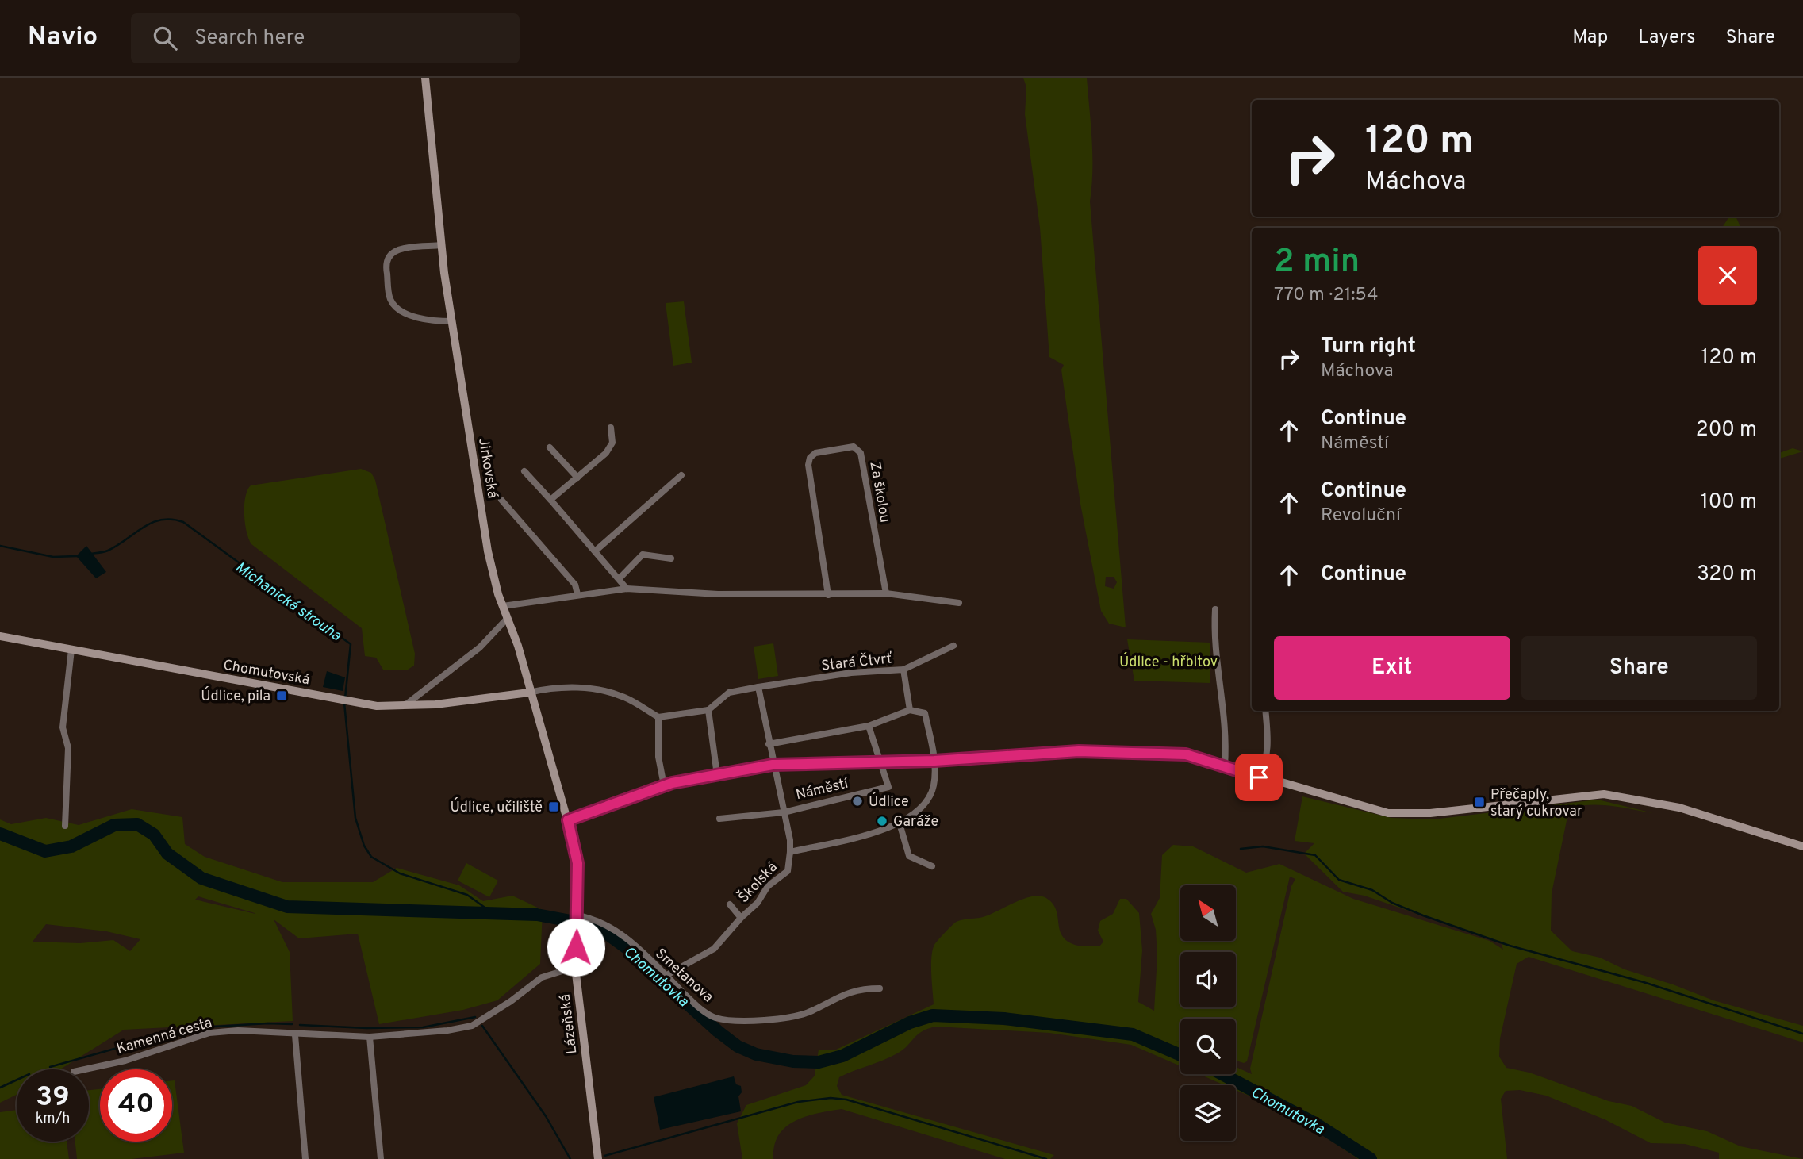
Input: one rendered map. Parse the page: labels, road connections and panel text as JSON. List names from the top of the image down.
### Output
{
  "streets": {
    "street": [
      "Jirkovská",
      "Za školou",
      "Stará Čtvrť",
      "Chomutovská",
      "Náměstí",
      "Školská",
      "Smetanova",
      "Lázeňská",
      "Kamenná cesta"
    ]
  },
  "crossings": [
    ["Jirkovská", "Chomutovská"],
    ["Jirkovská", "Lázeňská"],
    ["Náměstí", "Školská"],
    ["Smetanova", "Lázeňská"],
    ["Lázeňská", "Kamenná cesta"]
  ],
  "water": ["Michanická strouha", "Chomutovka"],
  "parks": ["Údlice - hřbitov"],
  "places": {
    "transit": ["Údlice, pila", "Přečaply, starý cukrovar", "Údlice, učiliště"],
    "other": ["Údlice", "Garáže"]
  },
  "north": "top left",
  "page": {
    "header": "Navio",
    "search": "Search here",
    "nav": ["Map", "Layers", "Share"],
    "turn": ["120 m", "Máchova"],
    "heading": ["2 min", "770 m · 21:54"],
    "list": [
      {
        "name": "Turn right",
        "note": "Máchova",
        "value": "120 m"
      },
      {
        "name": "Continue",
        "note": "Náměstí",
        "value": "200 m"
      },
      {
        "name": "Continue",
        "note": "Revoluční",
        "value": "100 m"
      },
      {
        "name": "Continue",
        "value": "320 m"
      }
    ],
    "buttons": ["Exit", "Share"],
    "speed": "39 km/h",
    "limit": "40"
  }
}
